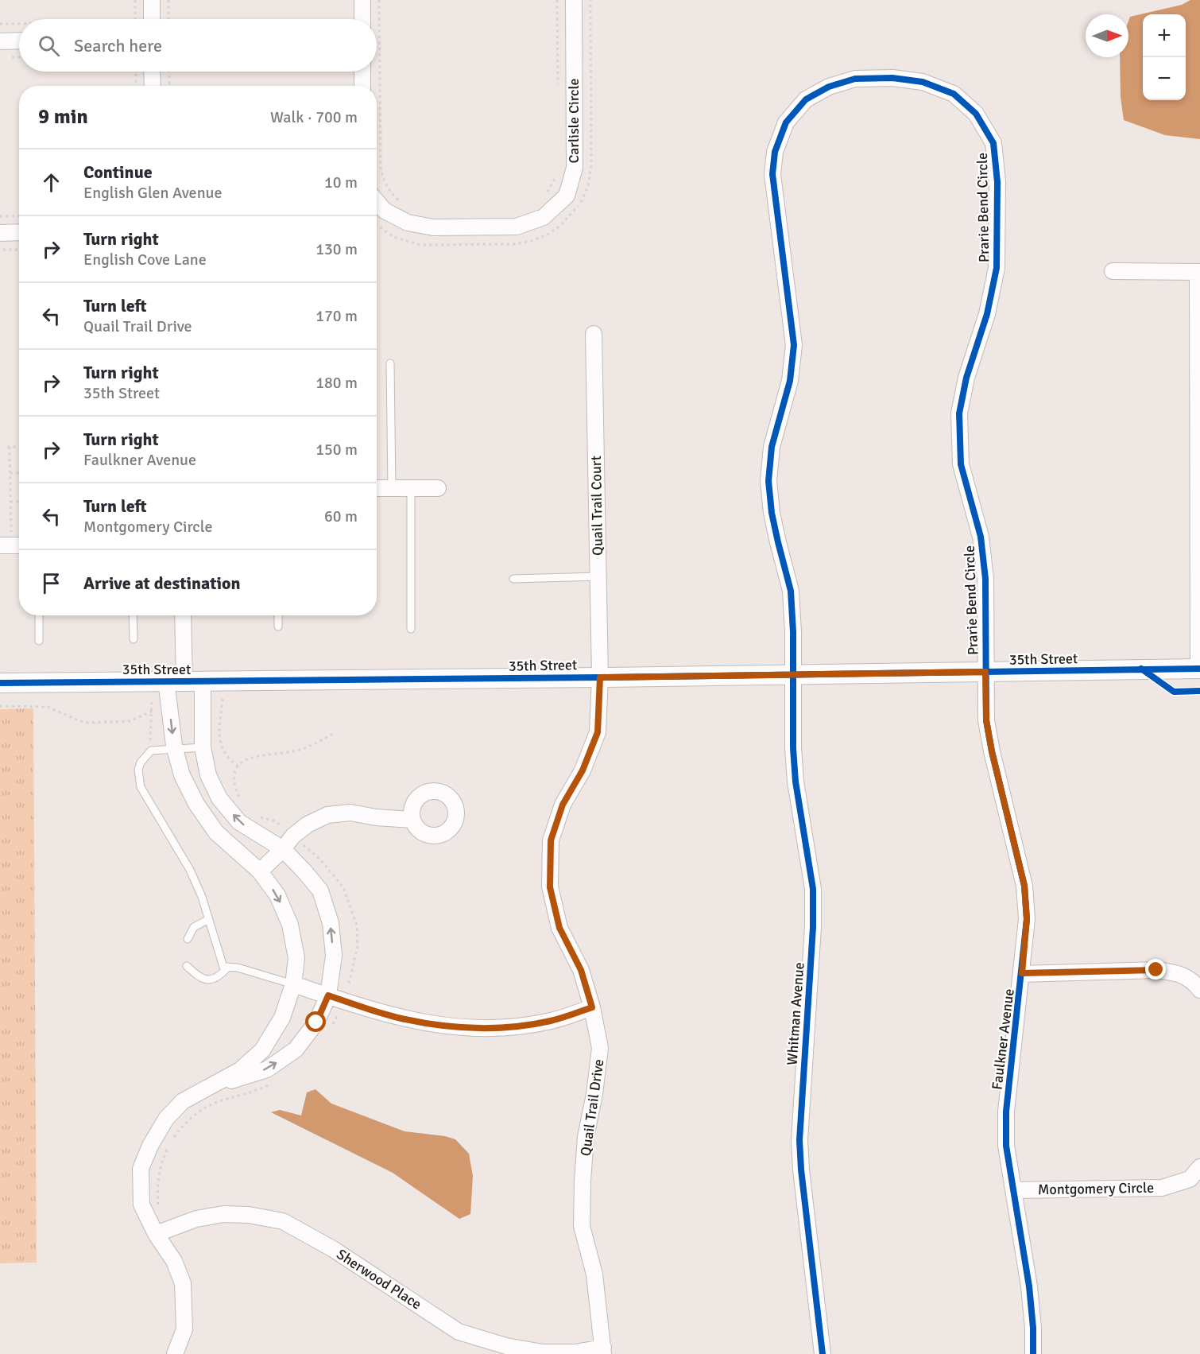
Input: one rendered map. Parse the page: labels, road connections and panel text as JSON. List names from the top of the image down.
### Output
{
  "streets": {
    "street": [
      "Carlisle Circle",
      "Prarie Bend Circle",
      "Quail Trail Court",
      "35th Street",
      "Whitman Avenue",
      "Faulkner Avenue",
      "Quail Trail Drive",
      "Montgomery Circle",
      "Sherwood Place"
    ]
  },
  "crossings": [
    ["Prarie Bend Circle", "35th Street"],
    ["Prarie Bend Circle", "Whitman Avenue"],
    ["Prarie Bend Circle", "Faulkner Avenue"],
    ["Quail Trail Court", "35th Street"],
    ["Quail Trail Court", "Quail Trail Drive"],
    ["35th Street", "Whitman Avenue"],
    ["35th Street", "Faulkner Avenue"],
    ["35th Street", "Quail Trail Drive"],
    ["Faulkner Avenue", "Montgomery Circle"],
    ["Quail Trail Drive", "Sherwood Place"]
  ],
  "north": "right",
  "page": {
    "map_buttons": ["+", "−"],
    "search": "Search here",
    "heading": ["9 min", "Walk · 700 m"],
    "list": [
      ["Continue", "English Glen Avenue", "10 m"],
      ["Turn right", "English Cove Lane", "130 m"],
      ["Turn left", "Quail Trail Drive", "170 m"],
      ["Turn right", "35th Street", "180 m"],
      ["Turn right", "Faulkner Avenue", "150 m"],
      ["Turn left", "Montgomery Circle", "60 m"],
      "Arrive at destination"
    ]
  }
}
